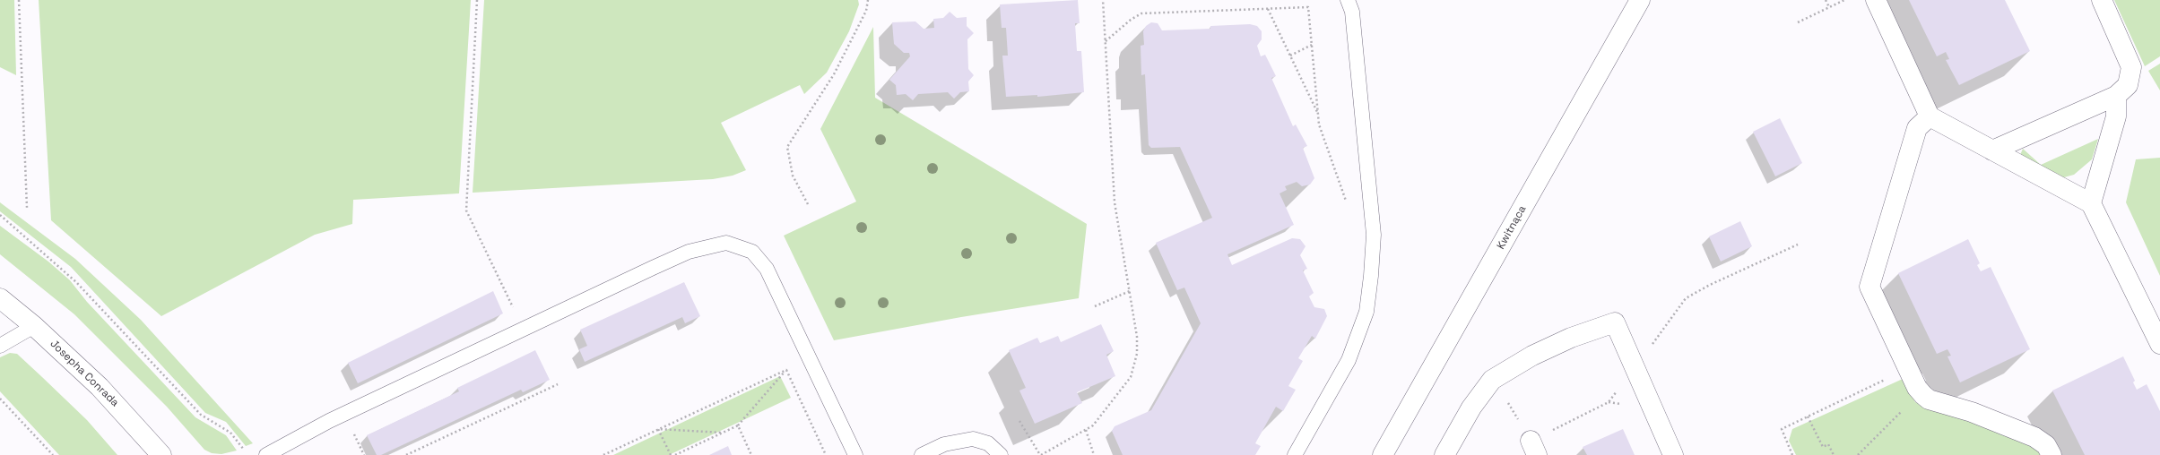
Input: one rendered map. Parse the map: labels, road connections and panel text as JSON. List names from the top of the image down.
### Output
{
  "streets": {
    "street": ["Kwitnąca", "Josepha Conrada"]
  }
}
